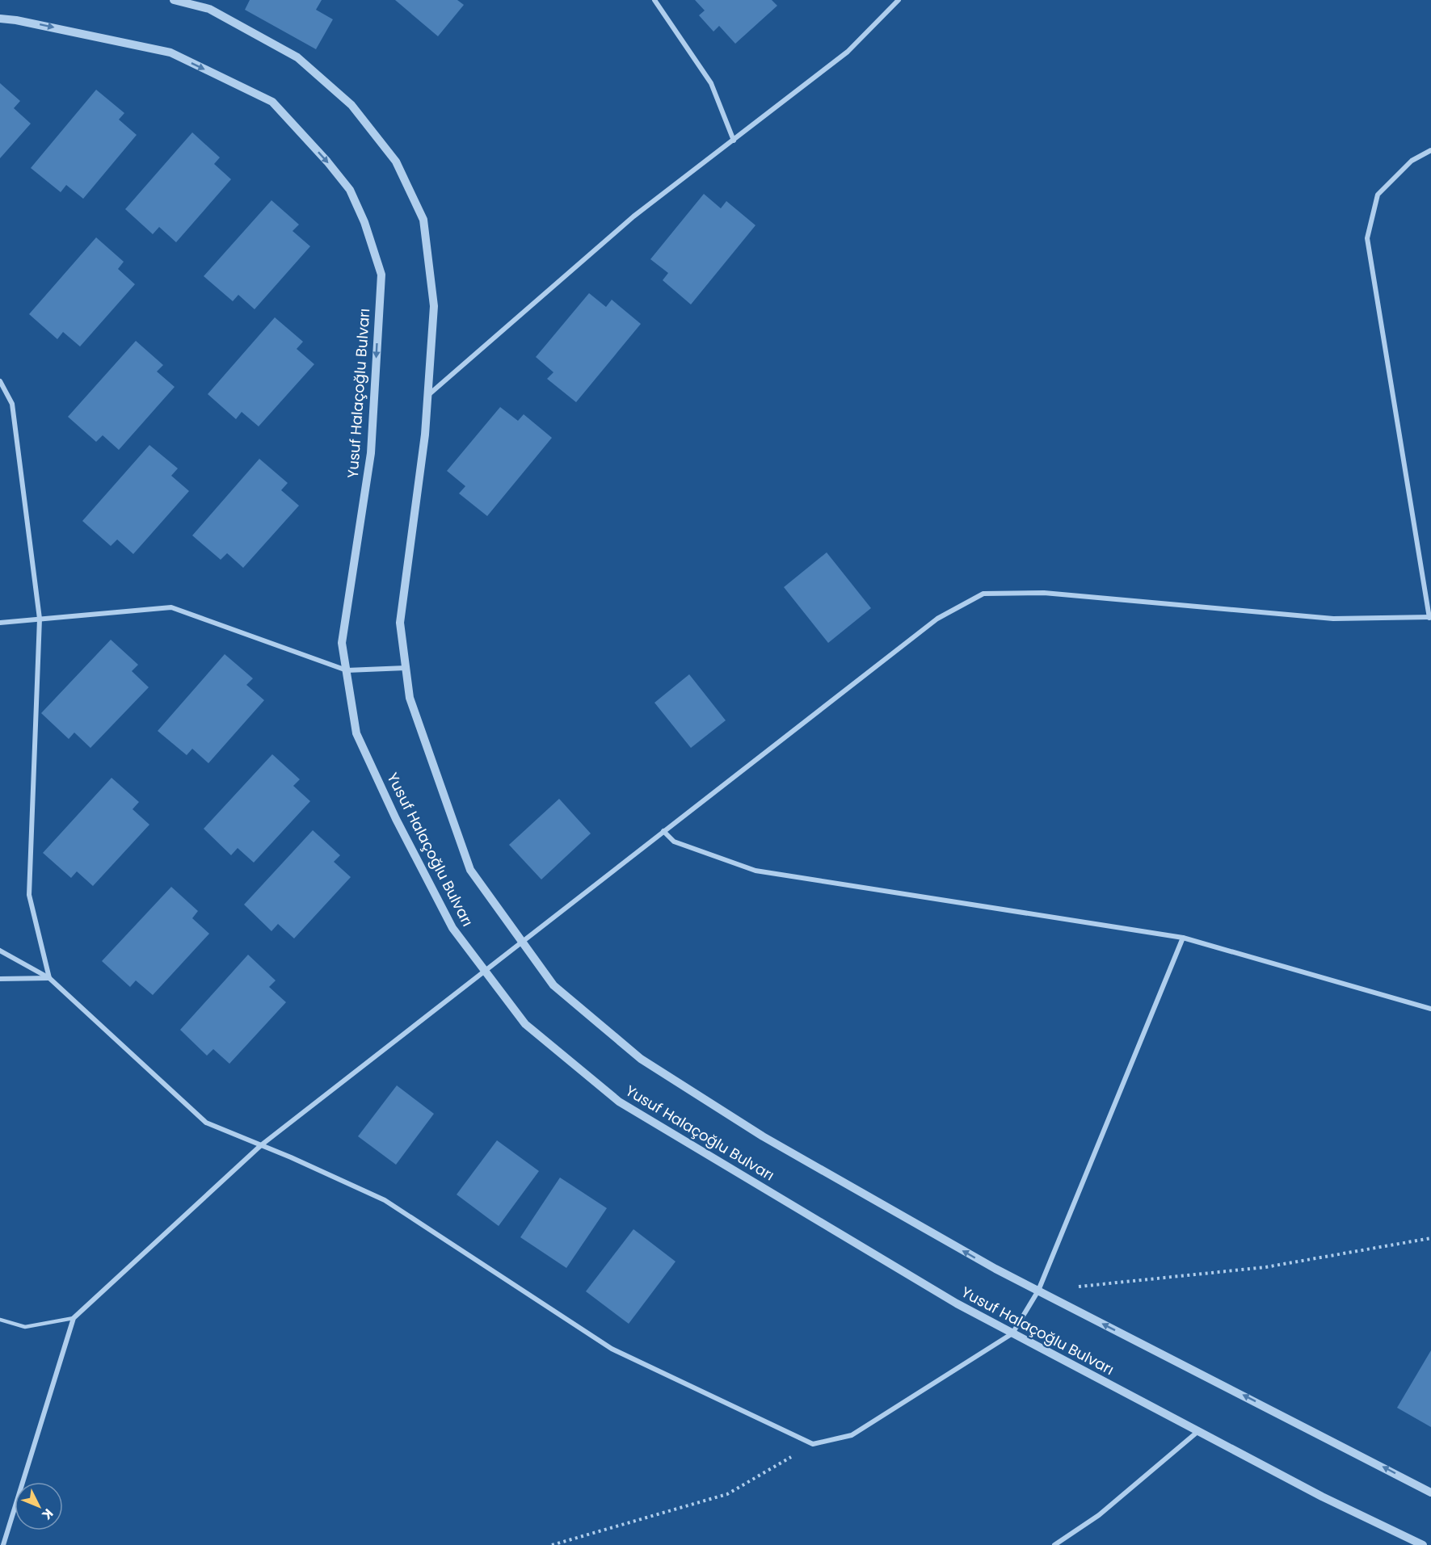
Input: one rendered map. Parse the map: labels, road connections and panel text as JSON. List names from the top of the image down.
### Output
{
  "streets": {
    "street": ["Yusuf Halaçoğlu Bulvarı"]
  },
  "north": "bottom right"
}
